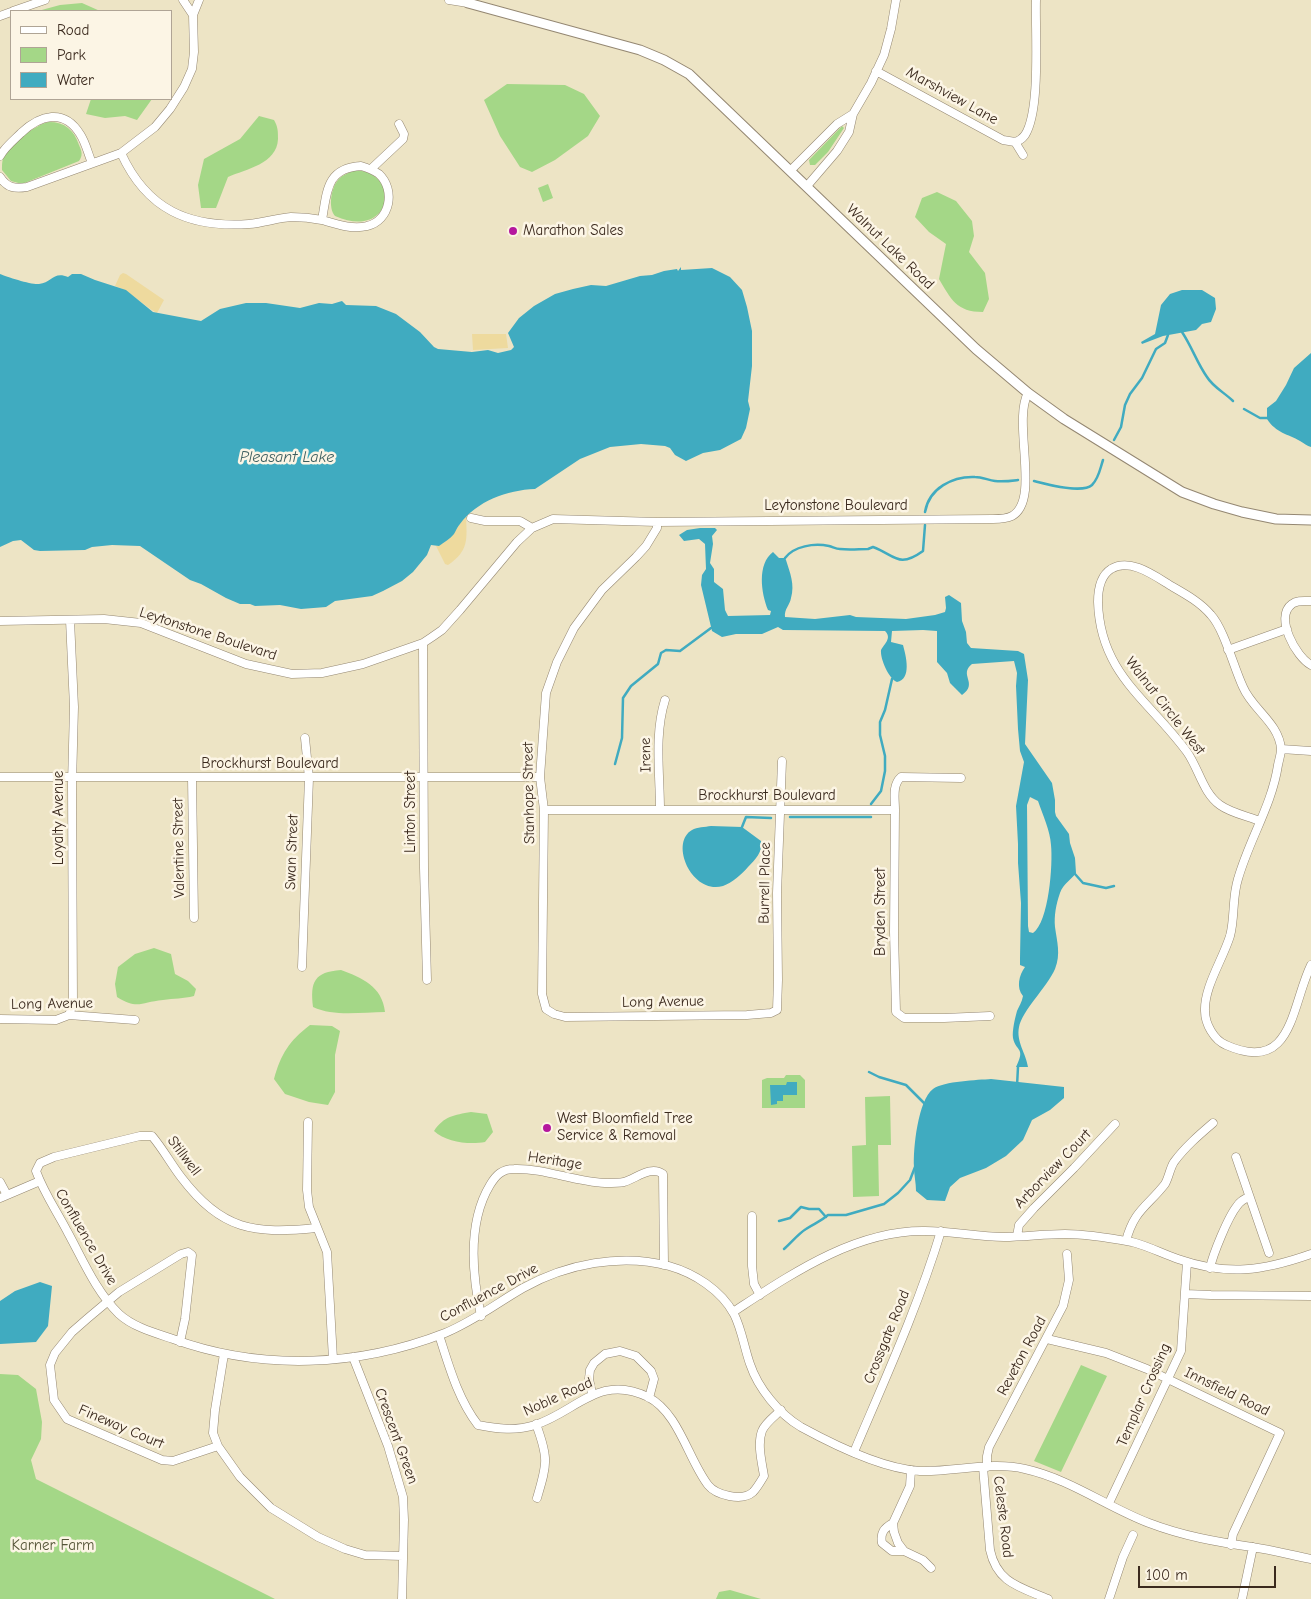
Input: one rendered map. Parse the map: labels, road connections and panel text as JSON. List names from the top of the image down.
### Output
{
  "streets": {
    "street": [
      "Marshview Lane",
      "Walnut Lake Road",
      "Leytonstone Boulevard",
      "Walnut Circle West",
      "Irene",
      "Brockhurst Boulevard",
      "Stanhope Street",
      "Linton Street",
      "Loyalty Avenue",
      "Valentine Street",
      "Swan Street",
      "Burrell Place",
      "Bryden Street",
      "Long Avenue",
      "Stillwell",
      "Heritage",
      "Arborview Court",
      "Confluence Drive",
      "Crossgate Road",
      "Reveton Road",
      "Innsfield Road",
      "Templar Crossing",
      "Noble Road",
      "Fineway Court",
      "Crescent Green",
      "Celeste Road"
    ]
  },
  "crossings": [
    ["Walnut Lake Road", "Leytonstone Boulevard"],
    ["Leytonstone Boulevard", "Stanhope Street"],
    ["Leytonstone Boulevard", "Linton Street"],
    ["Leytonstone Boulevard", "Loyalty Avenue"],
    ["Irene", "Brockhurst Boulevard"],
    ["Brockhurst Boulevard", "Stanhope Street"],
    ["Brockhurst Boulevard", "Linton Street"],
    ["Brockhurst Boulevard", "Loyalty Avenue"],
    ["Brockhurst Boulevard", "Valentine Street"],
    ["Brockhurst Boulevard", "Swan Street"],
    ["Brockhurst Boulevard", "Burrell Place"],
    ["Brockhurst Boulevard", "Bryden Street"],
    ["Stanhope Street", "Long Avenue"],
    ["Loyalty Avenue", "Long Avenue"],
    ["Burrell Place", "Long Avenue"],
    ["Stillwell", "Confluence Drive"],
    ["Heritage", "Confluence Drive"],
    ["Confluence Drive", "Crossgate Road"],
    ["Confluence Drive", "Reveton Road"],
    ["Confluence Drive", "Innsfield Road"],
    ["Confluence Drive", "Templar Crossing"],
    ["Confluence Drive", "Noble Road"],
    ["Confluence Drive", "Fineway Court"],
    ["Confluence Drive", "Crescent Green"],
    ["Confluence Drive", "Celeste Road"],
    ["Reveton Road", "Innsfield Road"],
    ["Reveton Road", "Celeste Road"],
    ["Innsfield Road", "Templar Crossing"]
  ],
  "water": ["Pleasant Lake"],
  "parks": ["Karner Farm"],
  "places": ["Marathon Sales", "West Bloomfield Tree Service & Removal"],
  "legend": ["Road", "Park", "Water"],
  "scale_bar": "100 m"
}
